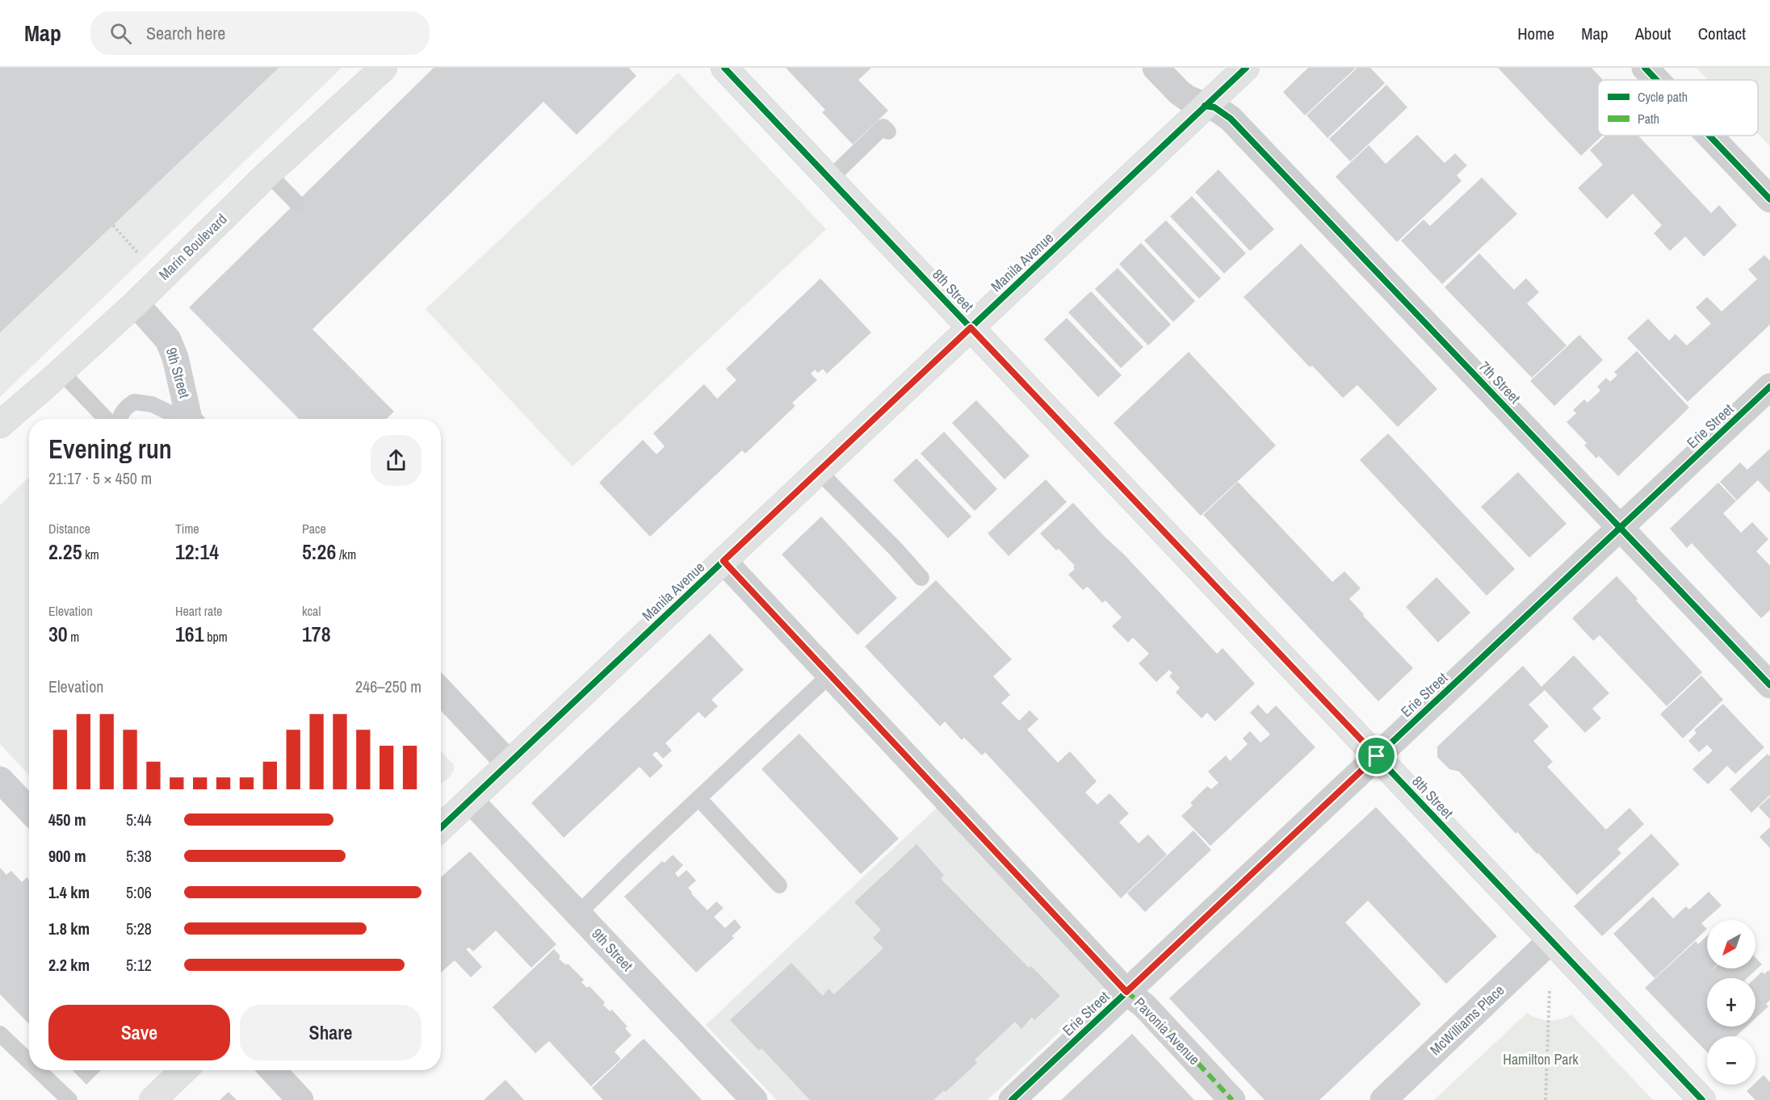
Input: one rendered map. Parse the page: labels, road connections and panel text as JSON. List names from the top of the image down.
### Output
{
  "streets": {
    "street": [
      "Marin Boulevard",
      "Manila Avenue",
      "8th Street",
      "9th Street",
      "7th Street",
      "Erie Street",
      "McWilliams Place",
      "Pavonia Avenue"
    ]
  },
  "crossings": [
    ["Marin Boulevard", "9th Street"],
    ["Manila Avenue", "8th Street"],
    ["Manila Avenue", "9th Street"],
    ["Manila Avenue", "7th Street"],
    ["Manila Avenue", "Pavonia Avenue"],
    ["8th Street", "Erie Street"],
    ["8th Street", "McWilliams Place"],
    ["7th Street", "Erie Street"],
    ["Erie Street", "Pavonia Avenue"]
  ],
  "parks": ["Hamilton Park"],
  "legend": ["Cycle path", "Path"],
  "north": "bottom left",
  "page": {
    "header": "Map",
    "search": "Search here",
    "nav": [
      "Home",
      "Map",
      "About",
      "Contact"
    ],
    "heading": ["Evening run", "21:17 · 5 × 450 m"],
    "stats": [
      ["Distance", "2.25 km"],
      ["Time", "12:14"],
      ["Pace", "5:26 /km"],
      ["Elevation", "30 m"],
      ["Heart rate", "161 bpm"],
      ["kcal", "178"]
    ],
    "chart": ["Elevation", "246–250 m"],
    "list": [
      {
        "name": "450 m",
        "note": "5:44"
      },
      {
        "name": "900 m",
        "note": "5:38"
      },
      {
        "name": "1.4 km",
        "note": "5:06"
      },
      {
        "name": "1.8 km",
        "note": "5:28"
      },
      {
        "name": "2.2 km",
        "note": "5:12"
      }
    ],
    "map_buttons": ["+", "−"],
    "buttons": ["Save", "Share"]
  }
}
